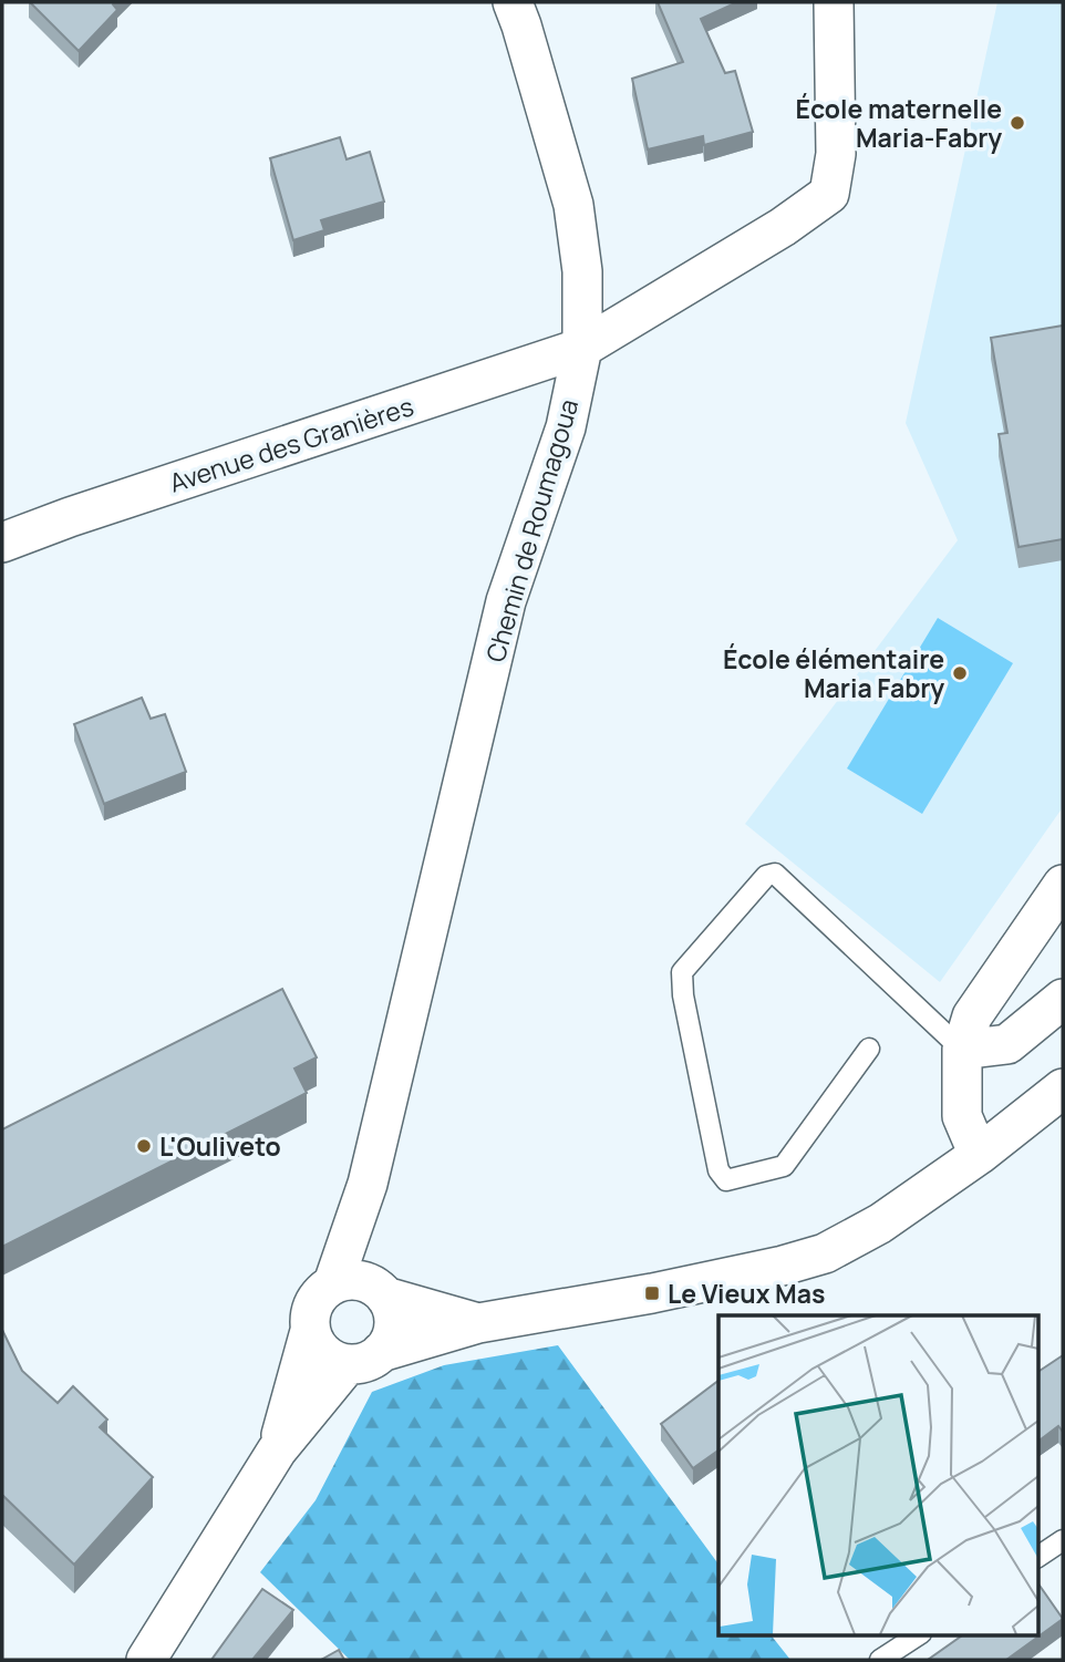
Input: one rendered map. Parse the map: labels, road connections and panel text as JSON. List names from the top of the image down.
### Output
{
  "streets": {
    "street": ["Avenue des Granières", "Chemin de Roumagoua"]
  },
  "crossings": [
    ["Avenue des Granières", "Chemin de Roumagoua"]
  ],
  "places": {
    "other": ["École maternelle Maria-Fabry", "École élémentaire Maria Fabry", "L'Ouliveto"],
    "transit": ["Le Vieux Mas"]
  }
}
